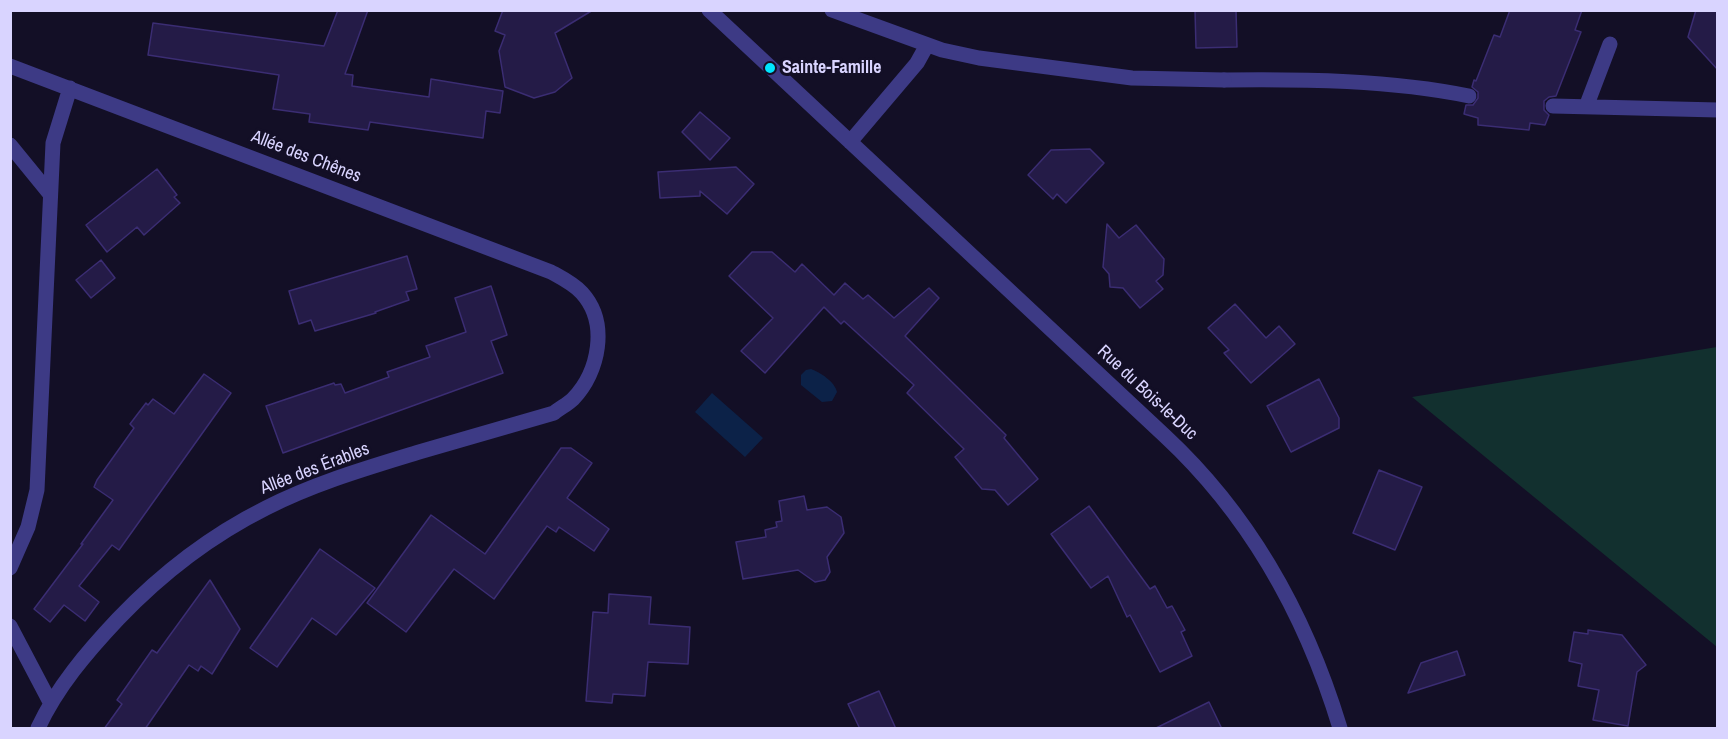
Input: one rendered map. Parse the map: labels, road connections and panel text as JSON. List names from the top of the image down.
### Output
{
  "streets": {
    "street": ["Allée des Chênes", "Rue du Bois-le-Duc", "Allée des Érables"]
  },
  "crossings": [
    ["Allée des Chênes", "Allée des Érables"]
  ],
  "places": ["Sainte-Famille"]
}
